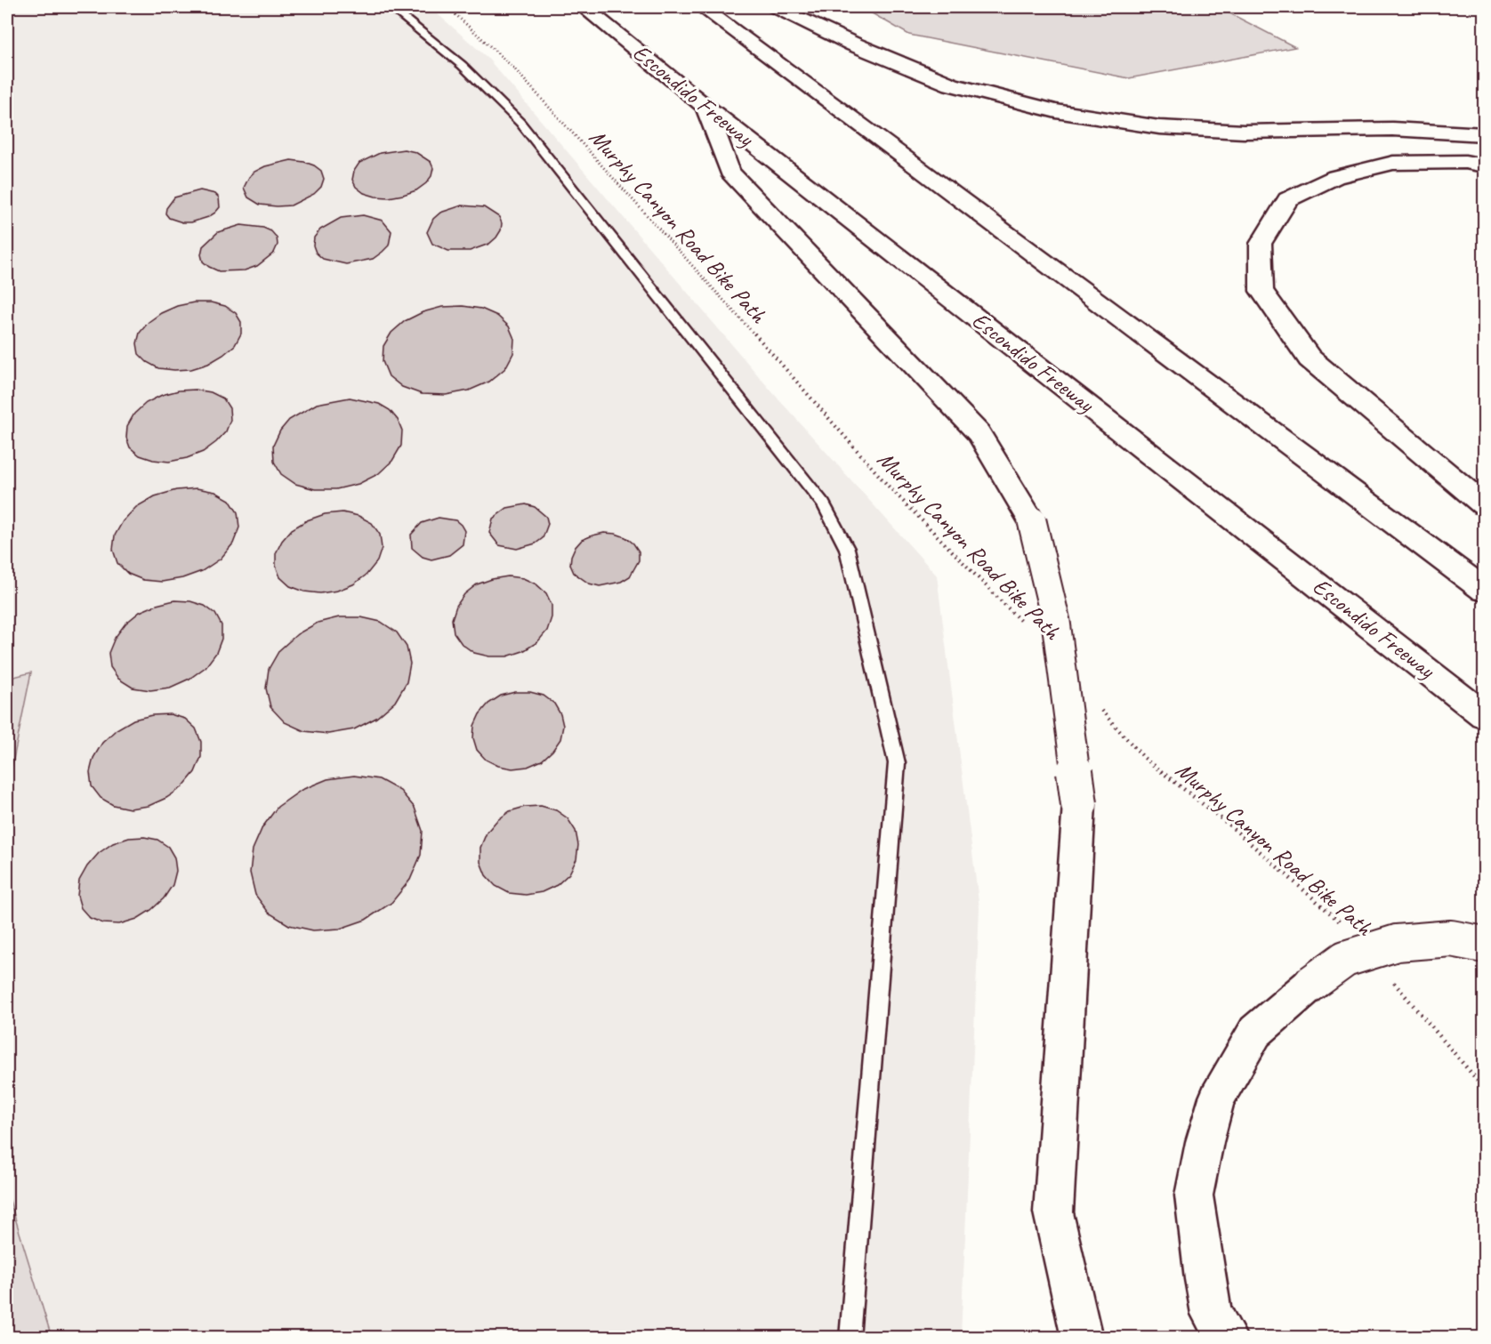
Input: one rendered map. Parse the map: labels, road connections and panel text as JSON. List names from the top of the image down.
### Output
{
  "streets": {
    "highway": ["Escondido Freeway"],
    "path": ["Murphy Canyon Road Bike Path"]
  }
}
